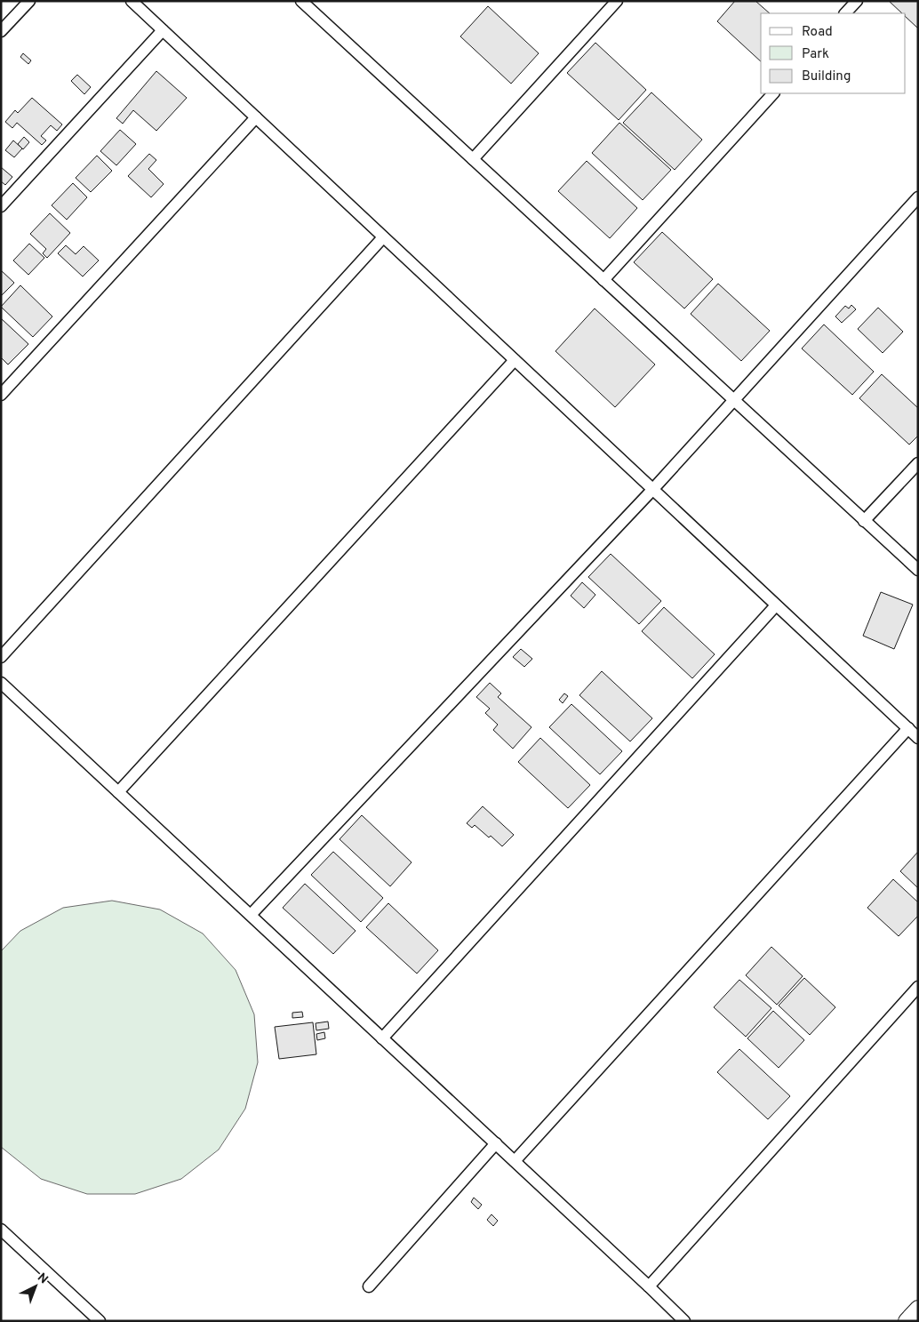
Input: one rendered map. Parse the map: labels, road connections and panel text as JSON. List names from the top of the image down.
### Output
{
  "legend": ["Road", "Park", "Building"],
  "north": "top right"
}
